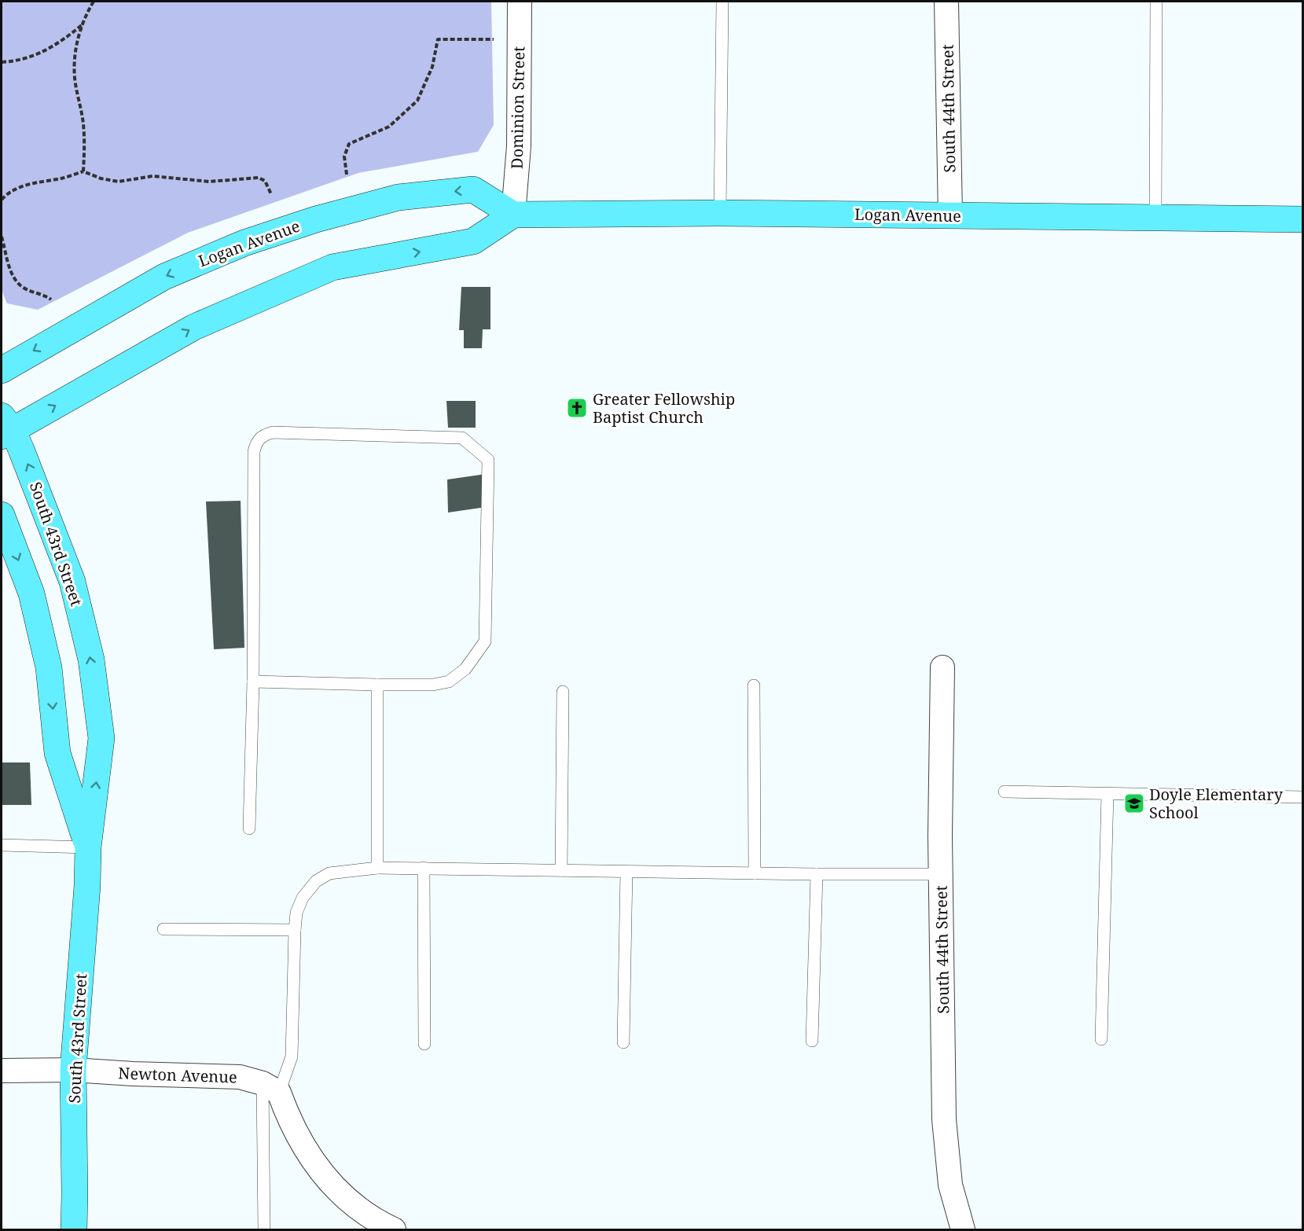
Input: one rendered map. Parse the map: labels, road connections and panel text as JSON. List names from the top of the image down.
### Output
{
  "streets": {
    "main road": ["Logan Avenue", "South 43rd Street"],
    "street": ["Dominion Street", "South 44th Street", "Newton Avenue"]
  },
  "crossings": [
    ["Dominion Street", "Logan Avenue"],
    ["South 44th Street", "Logan Avenue"],
    ["South 43rd Street", "Newton Avenue"]
  ],
  "places": {
    "church": ["Greater Fellowship Baptist Church"],
    "school or university": ["Doyle Elementary School"]
  }
}
